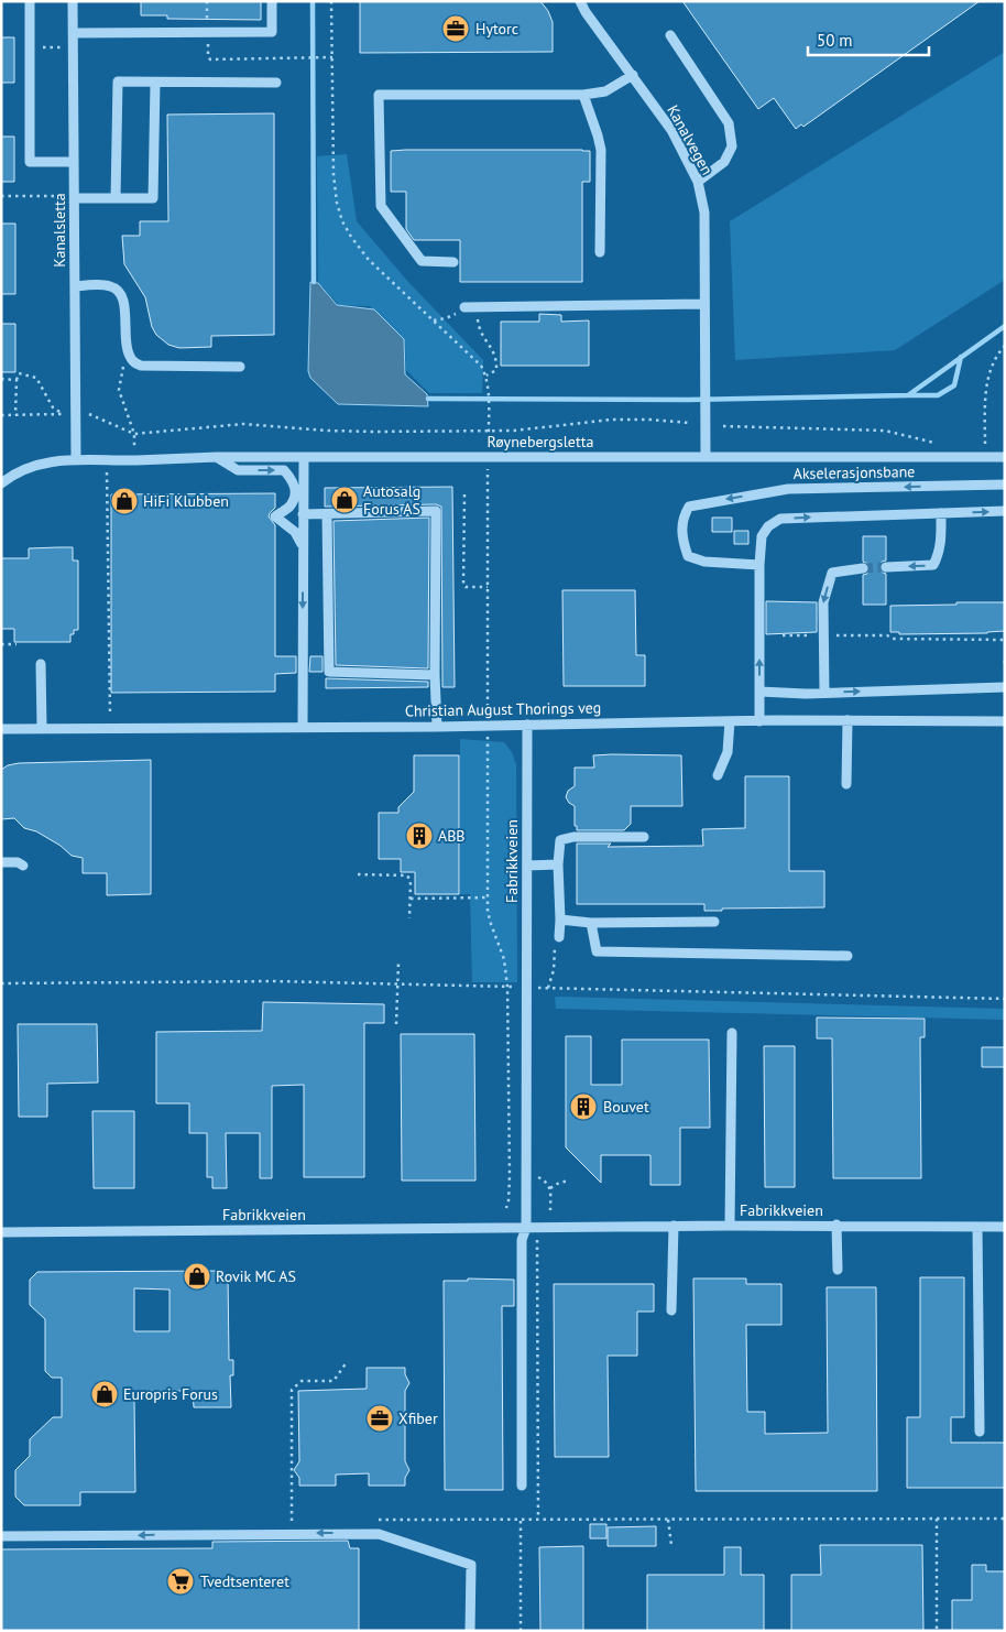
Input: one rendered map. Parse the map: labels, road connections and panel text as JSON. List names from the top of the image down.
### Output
{
  "streets": {
    "street": [
      "Kanalvegen",
      "Kanalsletta",
      "Røynebergsletta",
      "Akselerasjonsbane",
      "Christian August Thorings veg",
      "Fabrikkveien"
    ]
  },
  "crossings": [
    ["Kanalvegen", "Røynebergsletta"],
    ["Kanalsletta", "Røynebergsletta"],
    ["Christian August Thorings veg", "Fabrikkveien"]
  ],
  "places": {
    "office": ["Hytorc", "Xfiber"],
    "shop": [
      "Autosalg Forus AS",
      "HiFi Klubben",
      "Rovik MC AS",
      "Europris Forus"
    ],
    "building": ["ABB", "Bouvet"],
    "supermarket": ["Tvedtsenteret"]
  },
  "scale_bar": "50 m"
}
